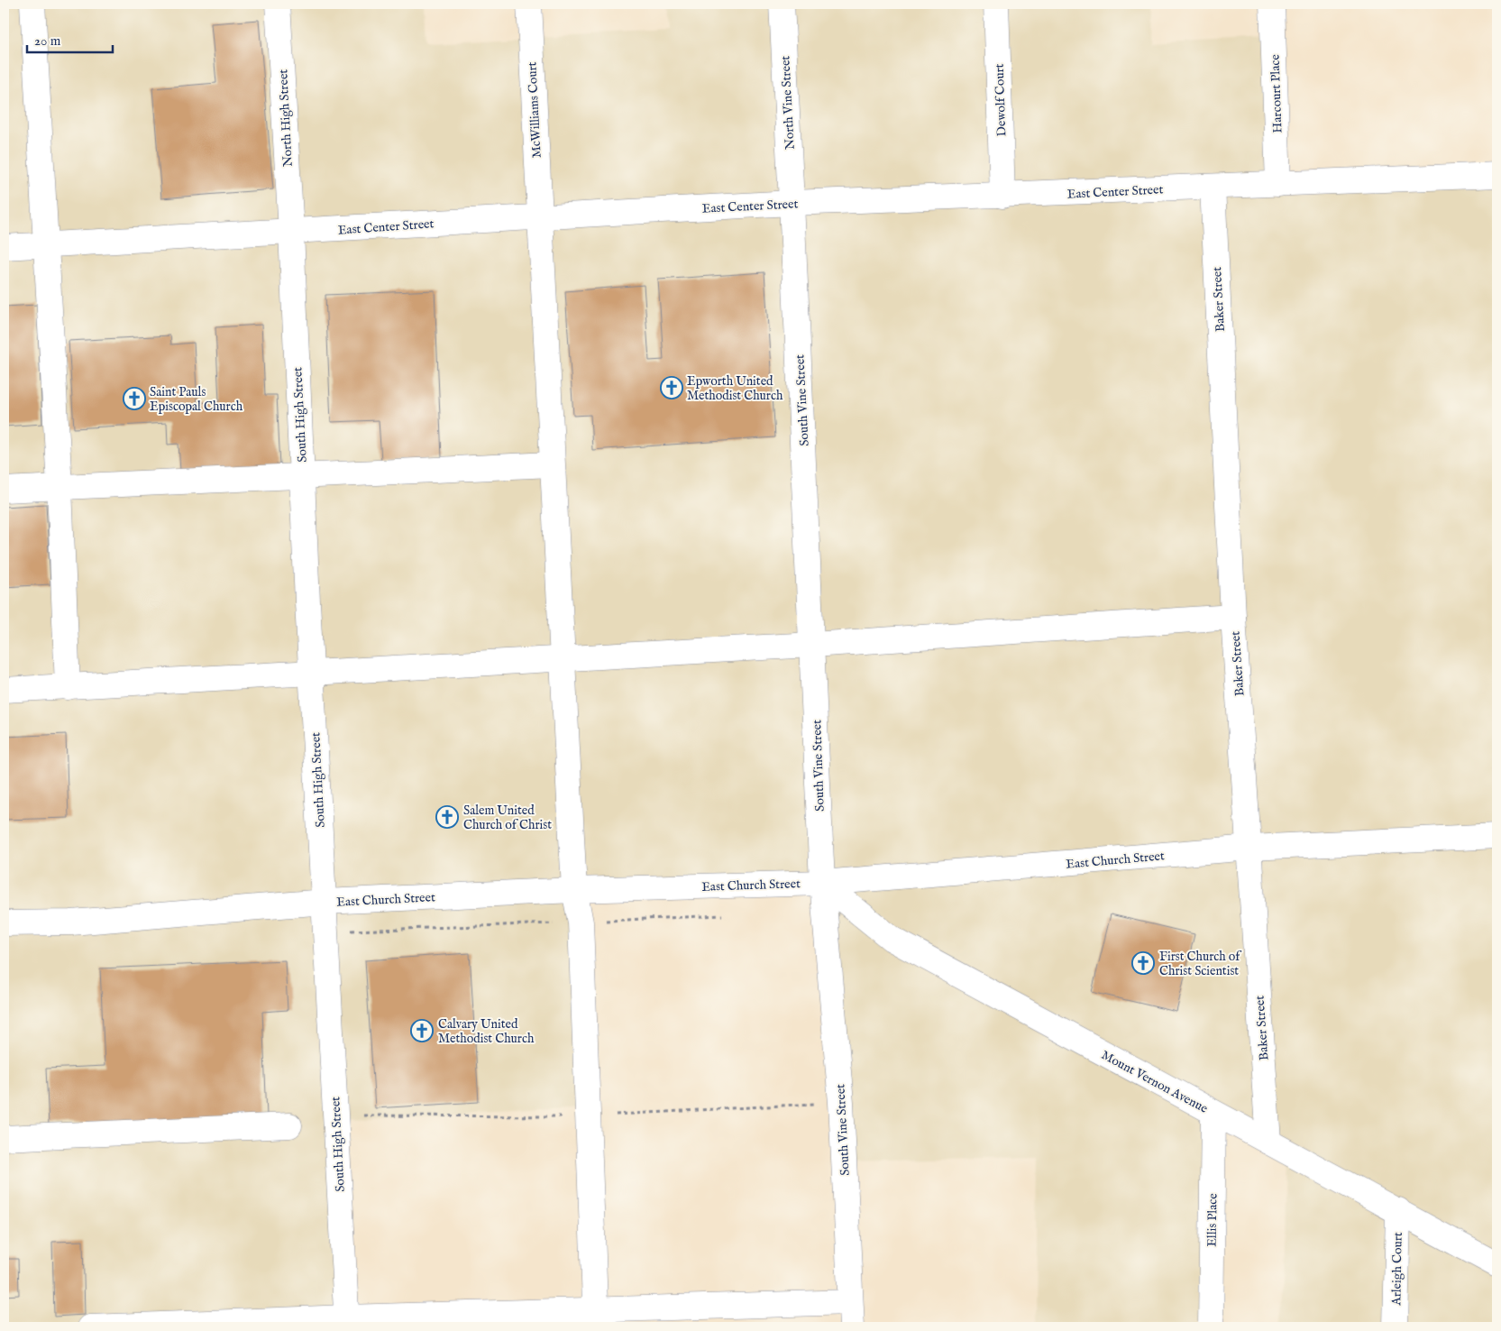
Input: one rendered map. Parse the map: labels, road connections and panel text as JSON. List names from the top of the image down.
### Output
{
  "streets": {
    "main road": [
      "Harcourt Place",
      "Dewolf Court",
      "North Vine Street",
      "McWilliams Court",
      "North High Street",
      "East Center Street",
      "Baker Street",
      "South Vine Street",
      "South High Street",
      "East Church Street",
      "Mount Vernon Avenue",
      "Ellis Place",
      "Arleigh Court"
    ]
  },
  "crossings": [
    ["Harcourt Place", "East Center Street"],
    ["Dewolf Court", "East Center Street"],
    ["North Vine Street", "East Center Street"],
    ["North Vine Street", "South Vine Street"],
    ["McWilliams Court", "East Center Street"],
    ["McWilliams Court", "East Church Street"],
    ["North High Street", "East Center Street"],
    ["North High Street", "South High Street"],
    ["East Center Street", "Baker Street"],
    ["East Center Street", "South Vine Street"],
    ["East Center Street", "South High Street"],
    ["Baker Street", "East Church Street"],
    ["Baker Street", "Mount Vernon Avenue"],
    ["South Vine Street", "East Church Street"],
    ["South Vine Street", "Mount Vernon Avenue"],
    ["South High Street", "East Church Street"],
    ["East Church Street", "Mount Vernon Avenue"],
    ["Mount Vernon Avenue", "Ellis Place"],
    ["Mount Vernon Avenue", "Arleigh Court"]
  ],
  "places": {
    "church": [
      "Epworth United Methodist Church",
      "Saint Pauls Episcopal Church",
      "Salem United Church of Christ",
      "First Church of Christ Scientist",
      "Calvary United Methodist Church"
    ]
  },
  "scale_bar": "20 m"
}
